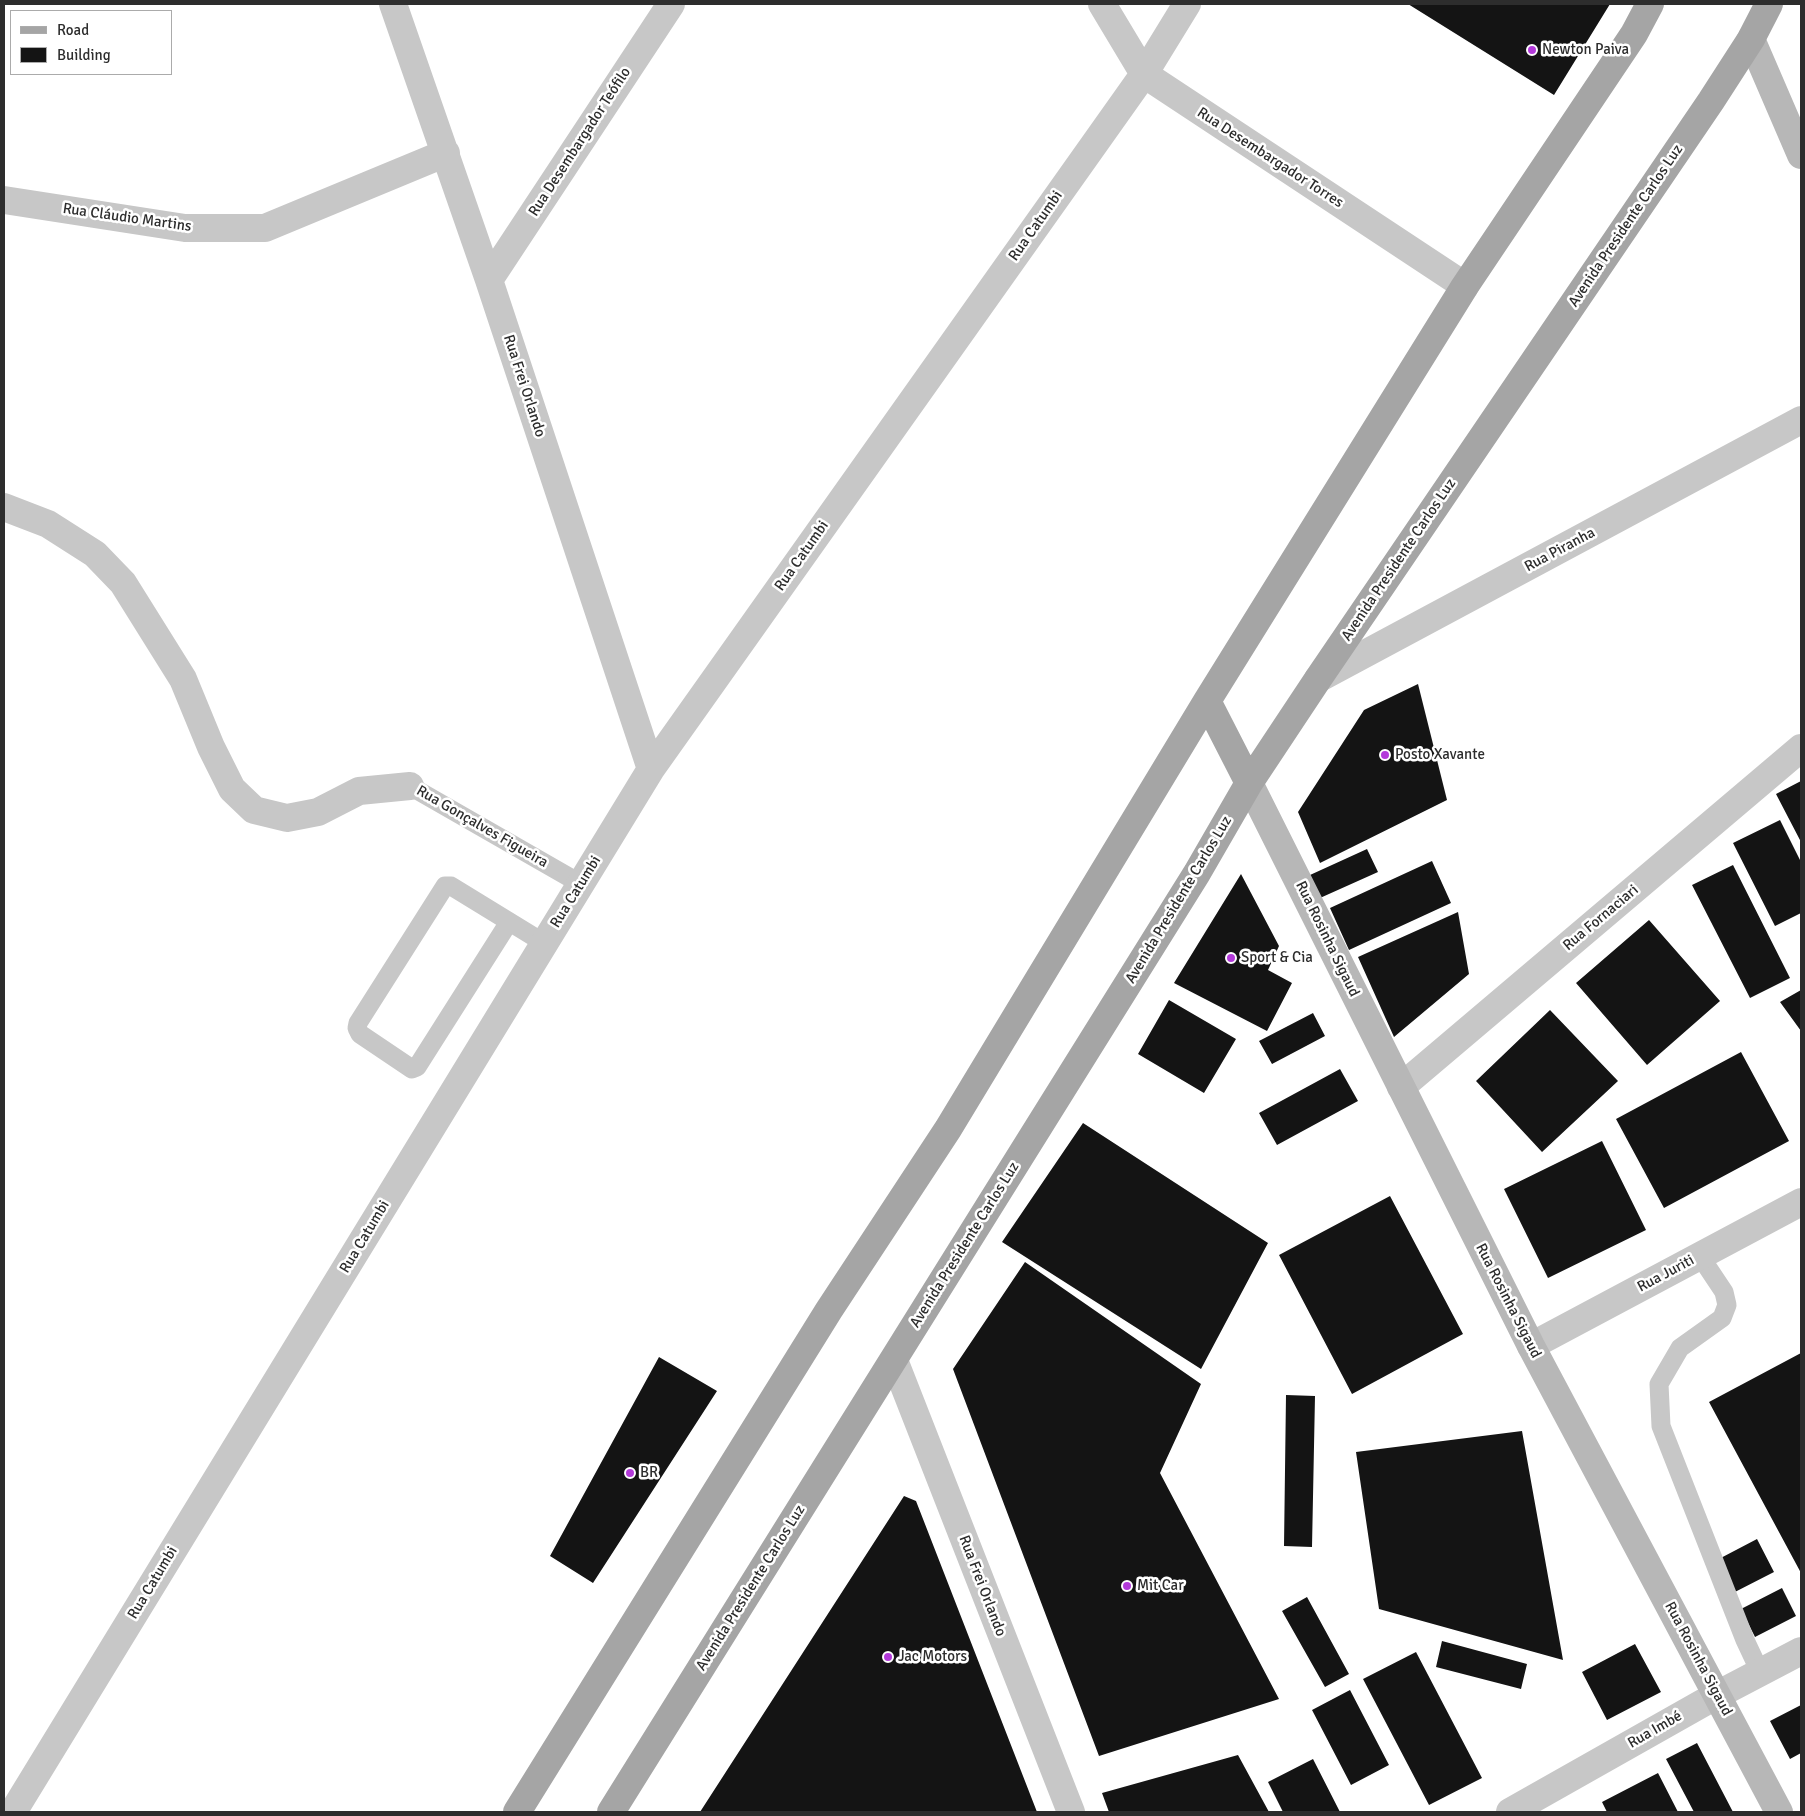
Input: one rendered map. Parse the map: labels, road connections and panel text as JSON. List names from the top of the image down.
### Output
{
  "streets": {
    "main road": ["Avenida Presidente Carlos Luz"],
    "street": [
      "Rua Desembargador Teófilo",
      "Rua Desembargador Torres",
      "Rua Cláudio Martins",
      "Rua Catumbi",
      "Rua Frei Orlando",
      "Rua Piranha",
      "Rua Gonçalves Figueira",
      "Rua Fornaciari",
      "Rua Rosinha Sigaud",
      "Rua Juriti",
      "Rua Imbé"
    ]
  },
  "crossings": [
    ["Rua Desembargador Teófilo", "Rua Frei Orlando"],
    ["Rua Desembargador Torres", "Rua Catumbi"],
    ["Rua Cláudio Martins", "Rua Frei Orlando"],
    ["Rua Catumbi", "Rua Frei Orlando"],
    ["Rua Catumbi", "Rua Gonçalves Figueira"],
    ["Avenida Presidente Carlos Luz", "Rua Frei Orlando"],
    ["Avenida Presidente Carlos Luz", "Rua Piranha"],
    ["Avenida Presidente Carlos Luz", "Rua Rosinha Sigaud"],
    ["Rua Fornaciari", "Rua Rosinha Sigaud"],
    ["Rua Rosinha Sigaud", "Rua Juriti"],
    ["Rua Rosinha Sigaud", "Rua Imbé"]
  ],
  "places": [
    "Newton Paiva",
    "Posto Xavante",
    "Sport & Cia",
    "BR",
    "Mit Car",
    "Jac Motors"
  ],
  "legend": ["Road", "Building"]
}
